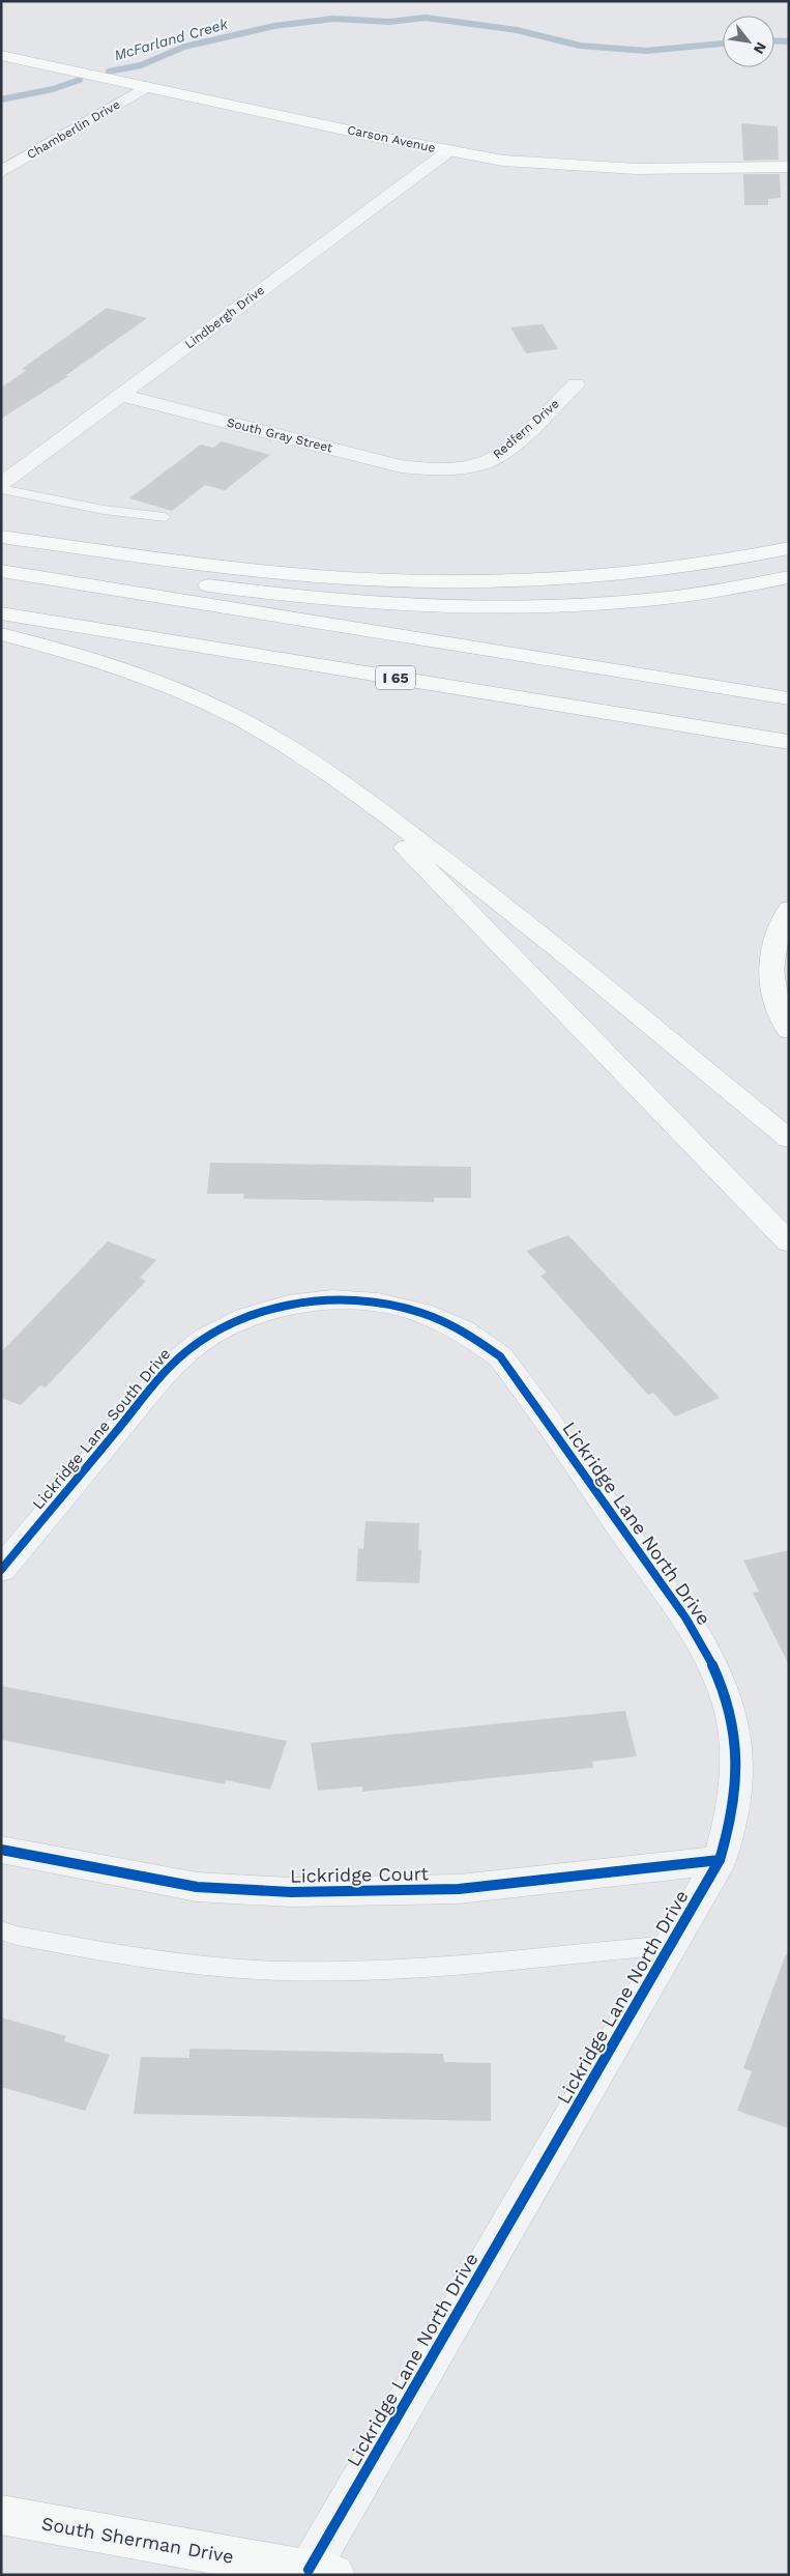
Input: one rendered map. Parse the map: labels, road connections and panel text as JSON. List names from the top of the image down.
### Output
{
  "streets": {
    "main road": ["Carson Avenue", "I 65", "South Sherman Drive"],
    "street": [
      "Chamberlin Drive",
      "Lindbergh Drive",
      "Redfern Drive",
      "South Gray Street",
      "Lickridge Lane South Drive",
      "Lickridge Lane North Drive",
      "Lickridge Court"
    ]
  },
  "crossings": [
    ["Chamberlin Drive", "Carson Avenue"],
    ["Carson Avenue", "Lindbergh Drive"],
    ["Lindbergh Drive", "South Gray Street"],
    ["Redfern Drive", "South Gray Street"],
    ["Lickridge Lane South Drive", "Lickridge Lane North Drive"],
    ["Lickridge Lane North Drive", "Lickridge Court"],
    ["Lickridge Lane North Drive", "South Sherman Drive"]
  ],
  "water": ["McFarland Creek"],
  "north": "bottom right"
}
